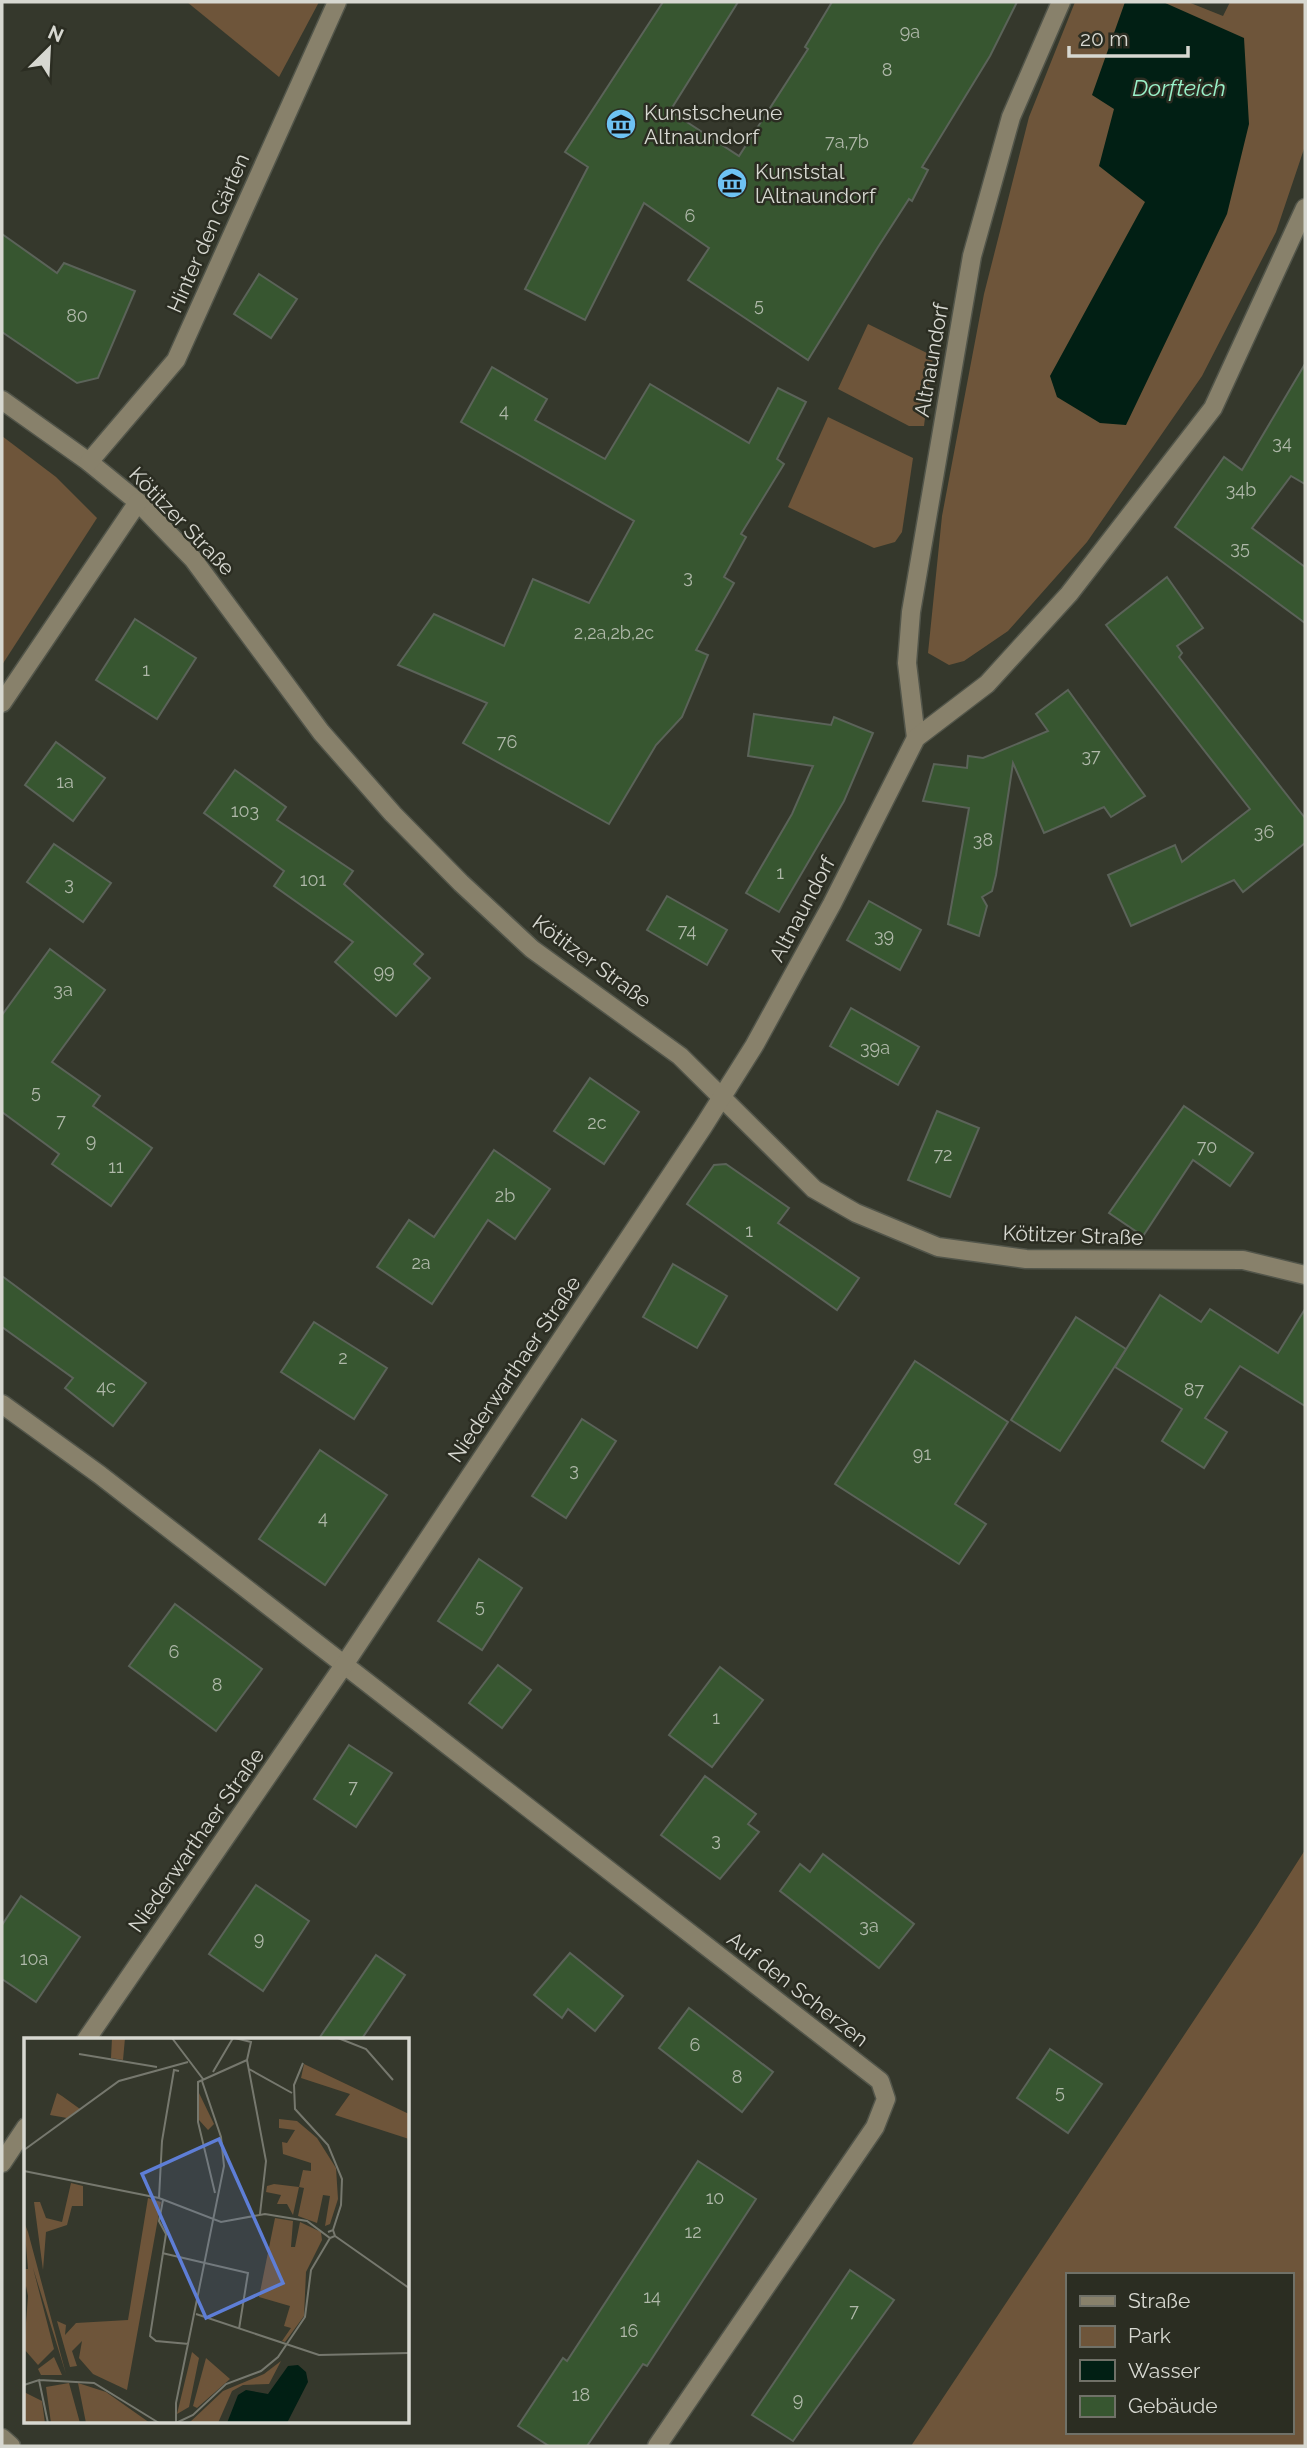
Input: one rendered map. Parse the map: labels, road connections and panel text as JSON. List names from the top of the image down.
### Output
{
  "streets": {
    "street": [
      "Hinter den Gärten",
      "Altnaundorf",
      "Kötitzer Straße",
      "Niederwarthaer Straße",
      "Auf den Scherzen"
    ]
  },
  "crossings": [
    ["Hinter den Gärten", "Kötitzer Straße"],
    ["Altnaundorf", "Kötitzer Straße"],
    ["Altnaundorf", "Niederwarthaer Straße"],
    ["Kötitzer Straße", "Niederwarthaer Straße"],
    ["Niederwarthaer Straße", "Auf den Scherzen"]
  ],
  "water": ["Dorfteich"],
  "places": {
    "museum": ["Kunstscheune Altnaundorf", "Kunststal lAltnaundorf"]
  },
  "house_numbers": [
    "9a",
    "8",
    "7a,7b",
    "6",
    "5",
    "80",
    "4",
    "34",
    "34b",
    "35",
    "3",
    "2,2a,2b,2c",
    "1",
    "76",
    "37",
    "1a",
    "103",
    "36",
    "38",
    "1",
    "101",
    "3",
    "74",
    "39",
    "99",
    "3a",
    "39a",
    "5",
    "7",
    "2c",
    "9",
    "70",
    "72",
    "11",
    "2b",
    "1",
    "2a",
    "2",
    "4c",
    "87",
    "91",
    "3",
    "4",
    "5",
    "6",
    "8",
    "1",
    "7",
    "3",
    "3a",
    "9",
    "10a",
    "6",
    "8",
    "5",
    "10",
    "12",
    "14",
    "7",
    "16",
    "18",
    "9"
  ],
  "legend": [
    "Straße",
    "Park",
    "Wasser",
    "Gebäude"
  ],
  "scale_bar": "20 m",
  "north": "top right"
}
